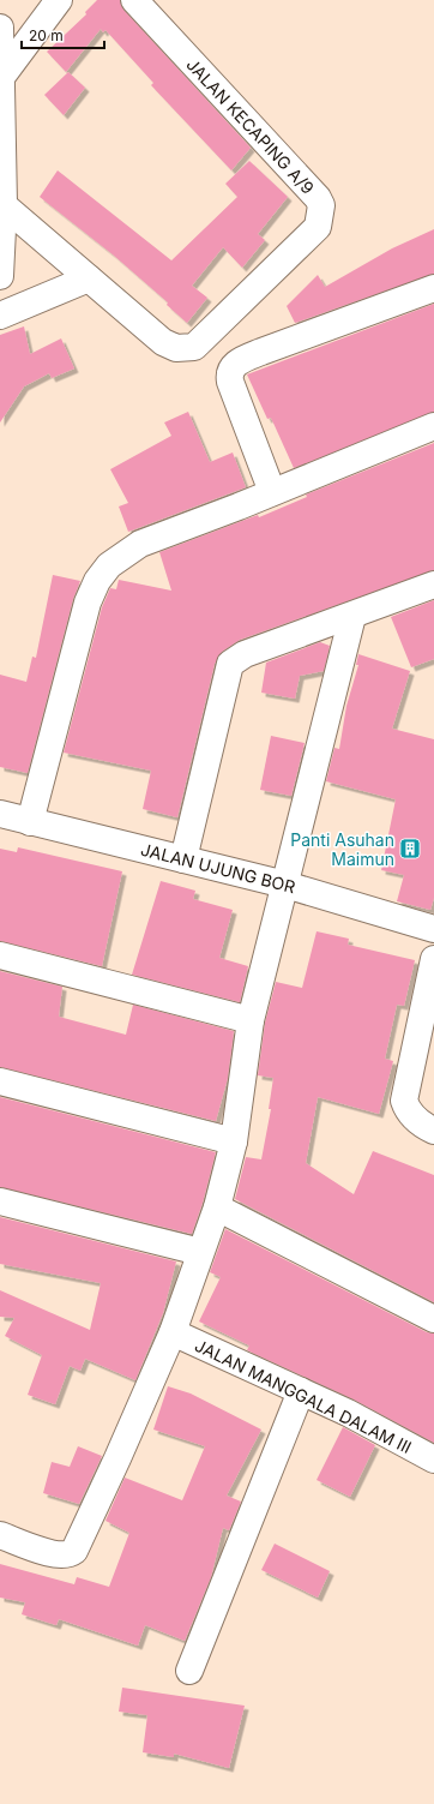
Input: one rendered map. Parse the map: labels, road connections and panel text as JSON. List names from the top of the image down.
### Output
{
  "streets": {
    "street": ["JALAN KECAPING A/9", "JALAN UJUNG BOR", "JALAN MANGGALA DALAM III"]
  },
  "places": {
    "building": ["Panti Asuhan Maimun"]
  },
  "scale_bar": "20 m"
}
